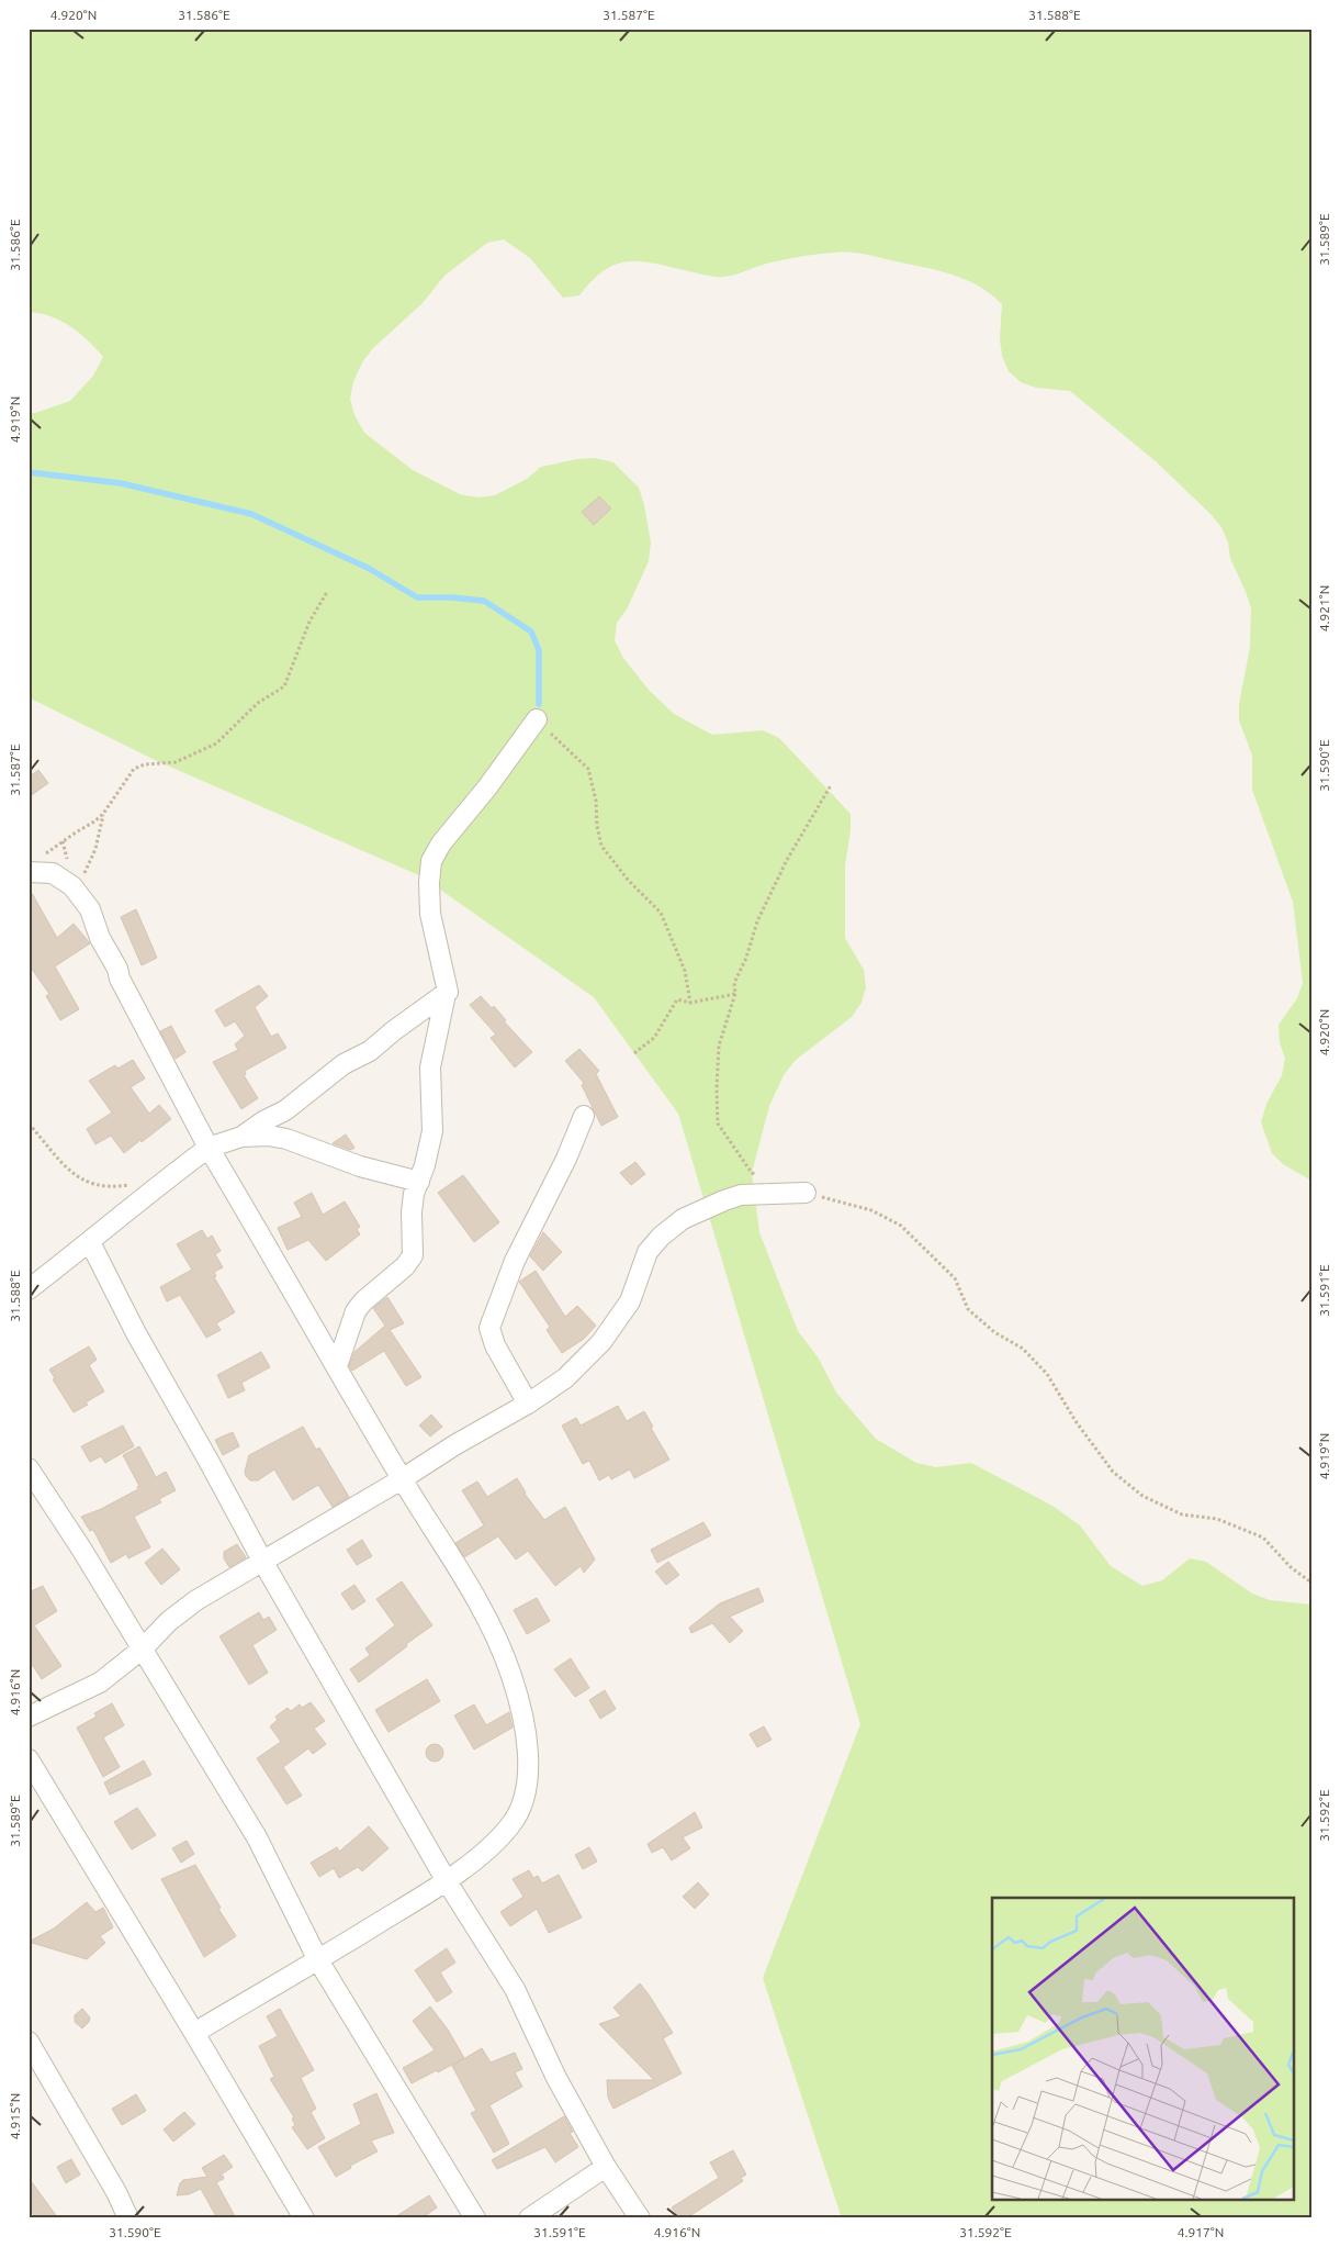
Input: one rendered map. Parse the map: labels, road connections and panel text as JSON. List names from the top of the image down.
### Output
{
  "coordinates": [
    "4.920°N",
    "31.586°E",
    "31.587°E",
    "31.588°E",
    "31.589°E",
    "4.919°N",
    "4.921°N",
    "31.590°E",
    "31.591°E",
    "4.916°N",
    "31.592°E",
    "4.915°N",
    "4.917°N"
  ]
}
